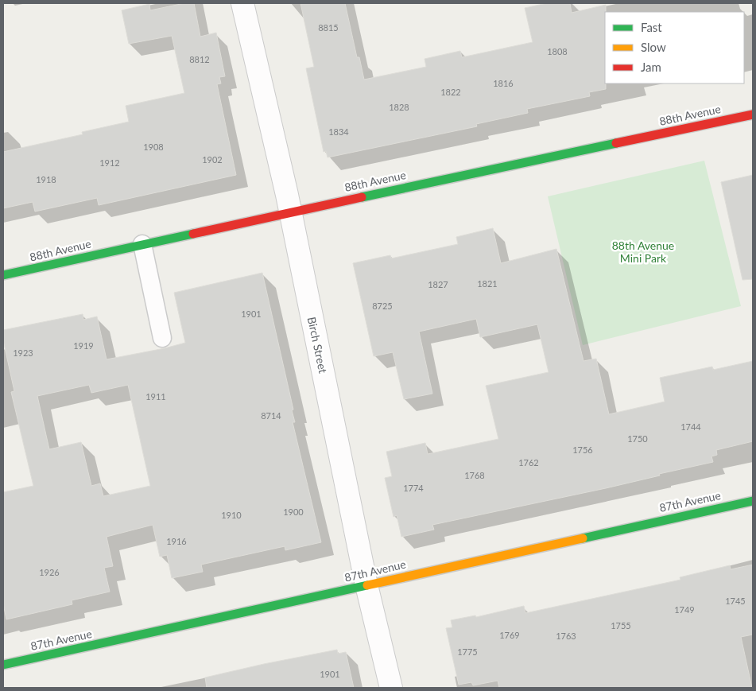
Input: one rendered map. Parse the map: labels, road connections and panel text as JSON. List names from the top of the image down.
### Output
{
  "streets": {
    "street": ["88th Avenue", "Birch Street", "87th Avenue"]
  },
  "crossings": [
    ["88th Avenue", "Birch Street"],
    ["Birch Street", "87th Avenue"]
  ],
  "parks": ["88th Avenue Mini Park"],
  "house_numbers": [
    "8815",
    "1808",
    "8812",
    "1816",
    "1822",
    "1828",
    "1834",
    "1908",
    "1902",
    "1912",
    "1918",
    "1821",
    "1827",
    "8725",
    "1901",
    "1919",
    "1923",
    "1911",
    "8714",
    "1744",
    "1750",
    "1756",
    "1762",
    "1768",
    "1774",
    "1900",
    "1910",
    "1916",
    "1926",
    "1745",
    "1749",
    "1755",
    "1769",
    "1763",
    "1775",
    "1901"
  ],
  "legend": ["Fast", "Slow", "Jam"]
}
